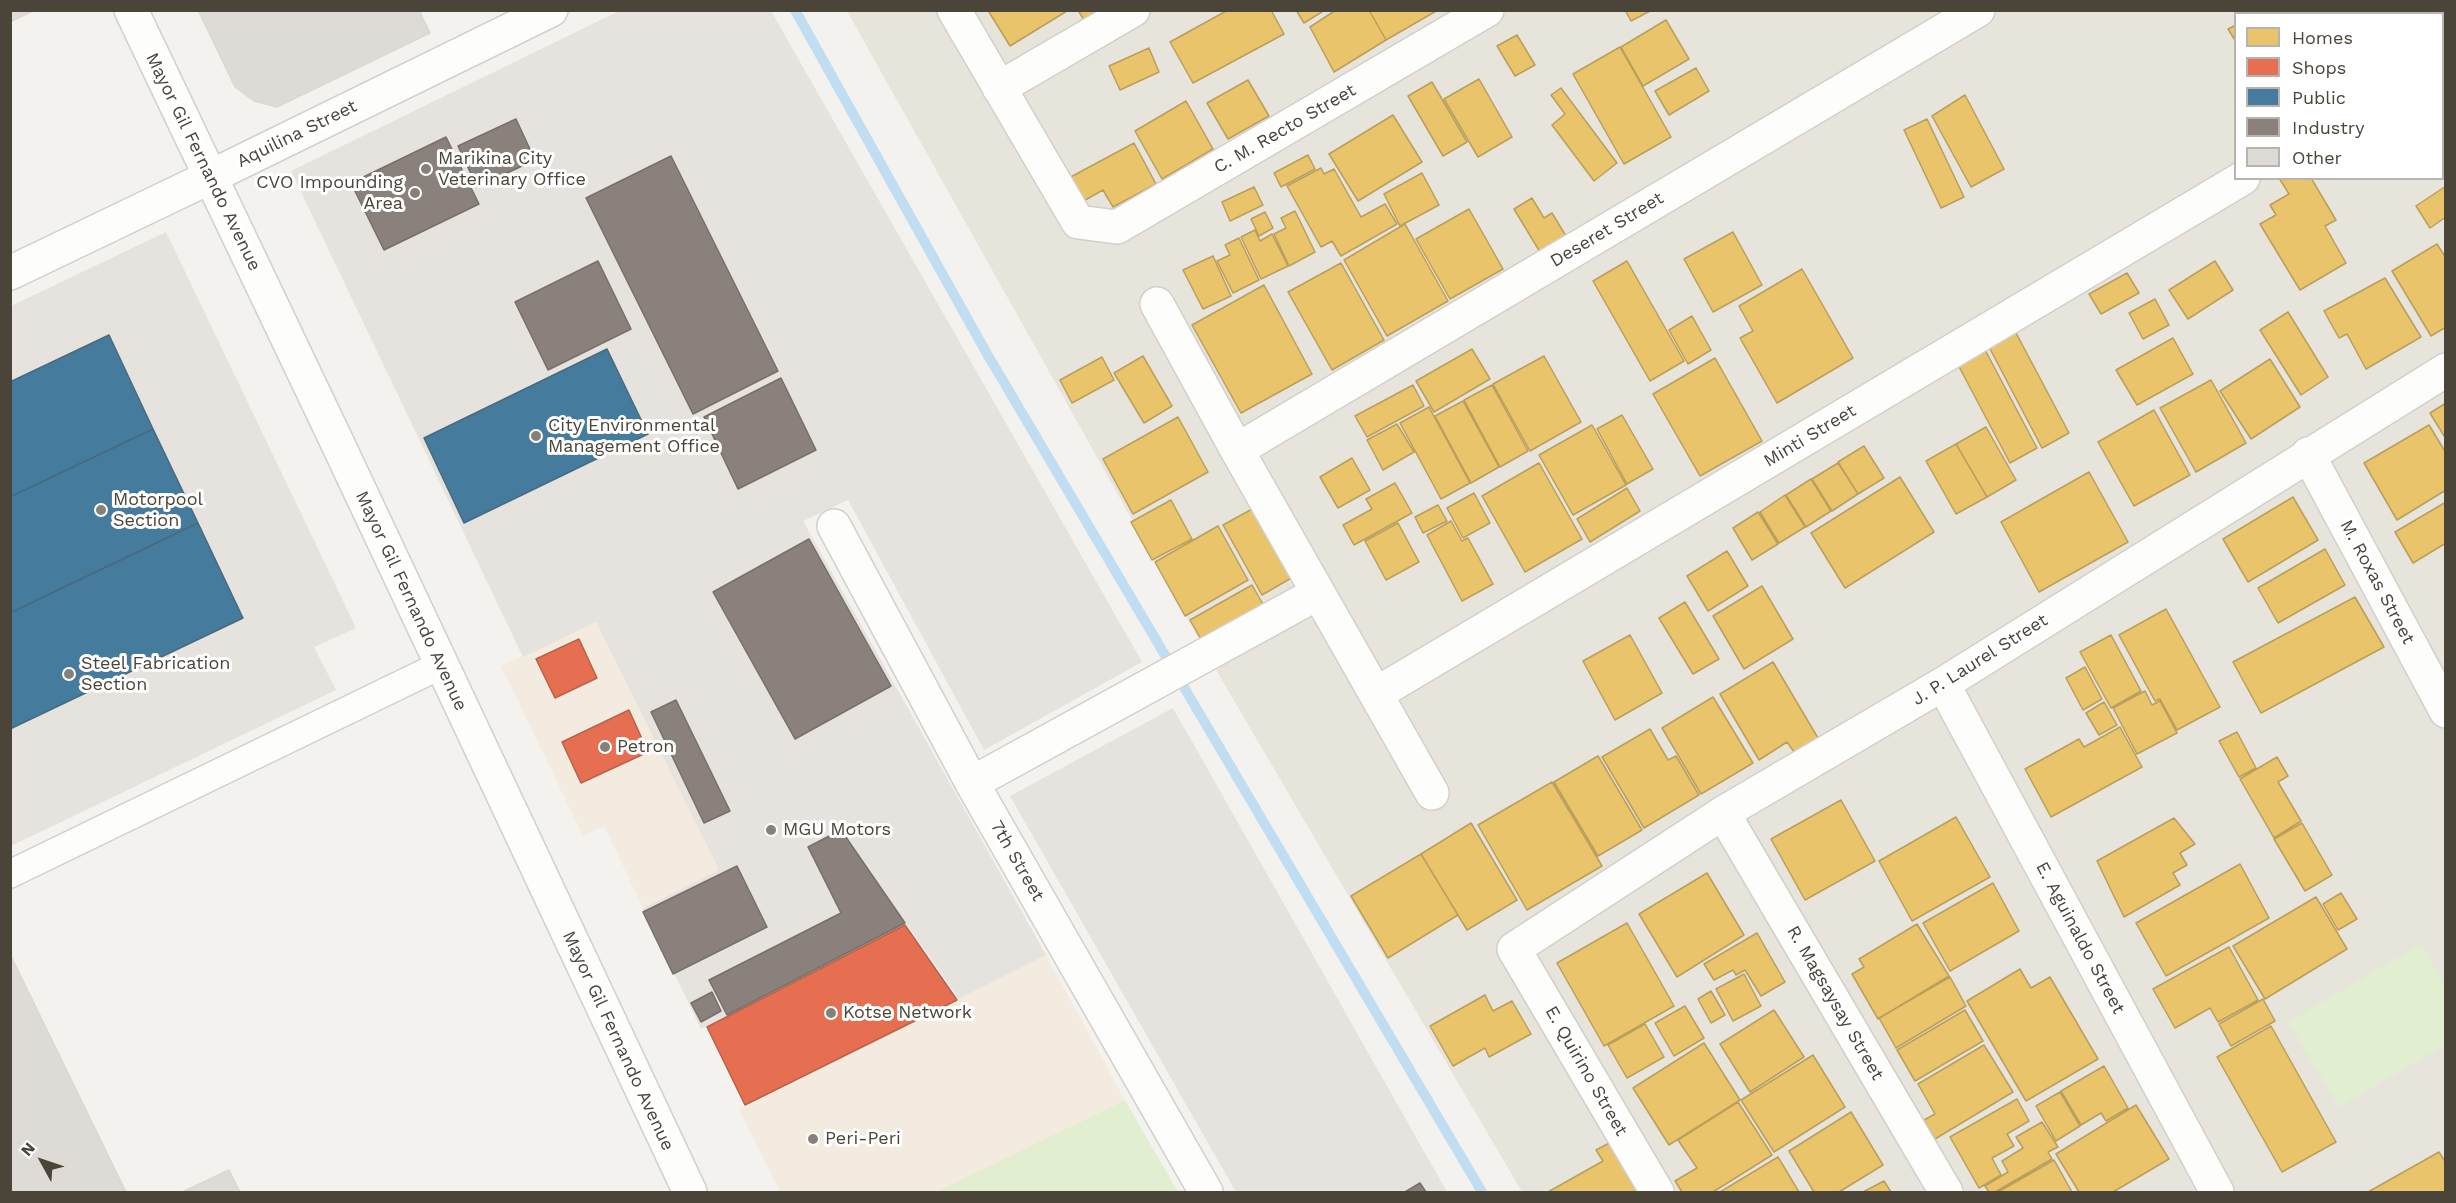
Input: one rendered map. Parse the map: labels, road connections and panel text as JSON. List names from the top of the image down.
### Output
{
  "streets": {
    "street": [
      "C. M. Recto Street",
      "Aquilina Street",
      "Mayor Gil Fernando Avenue",
      "Deseret Street",
      "Minti Street",
      "M. Roxas Street",
      "J. P. Laurel Street",
      "7th Street",
      "E. Aguinaldo Street",
      "R. Magsaysay Street",
      "E. Quirino Street"
    ]
  },
  "crossings": [
    ["Aquilina Street", "Mayor Gil Fernando Avenue"],
    ["M. Roxas Street", "J. P. Laurel Street"],
    ["J. P. Laurel Street", "E. Aguinaldo Street"],
    ["J. P. Laurel Street", "R. Magsaysay Street"],
    ["J. P. Laurel Street", "E. Quirino Street"]
  ],
  "places": [
    "Marikina City Veterinary Office",
    "CVO Impounding Area",
    "City Environmental Management Office",
    "Motorpool Section",
    "Steel Fabrication Section",
    "Petron",
    "MGU Motors",
    "Kotse Network",
    "Peri-Peri"
  ],
  "legend": [
    "Homes",
    "Shops",
    "Public",
    "Industry",
    "Other"
  ],
  "north": "top left"
}
